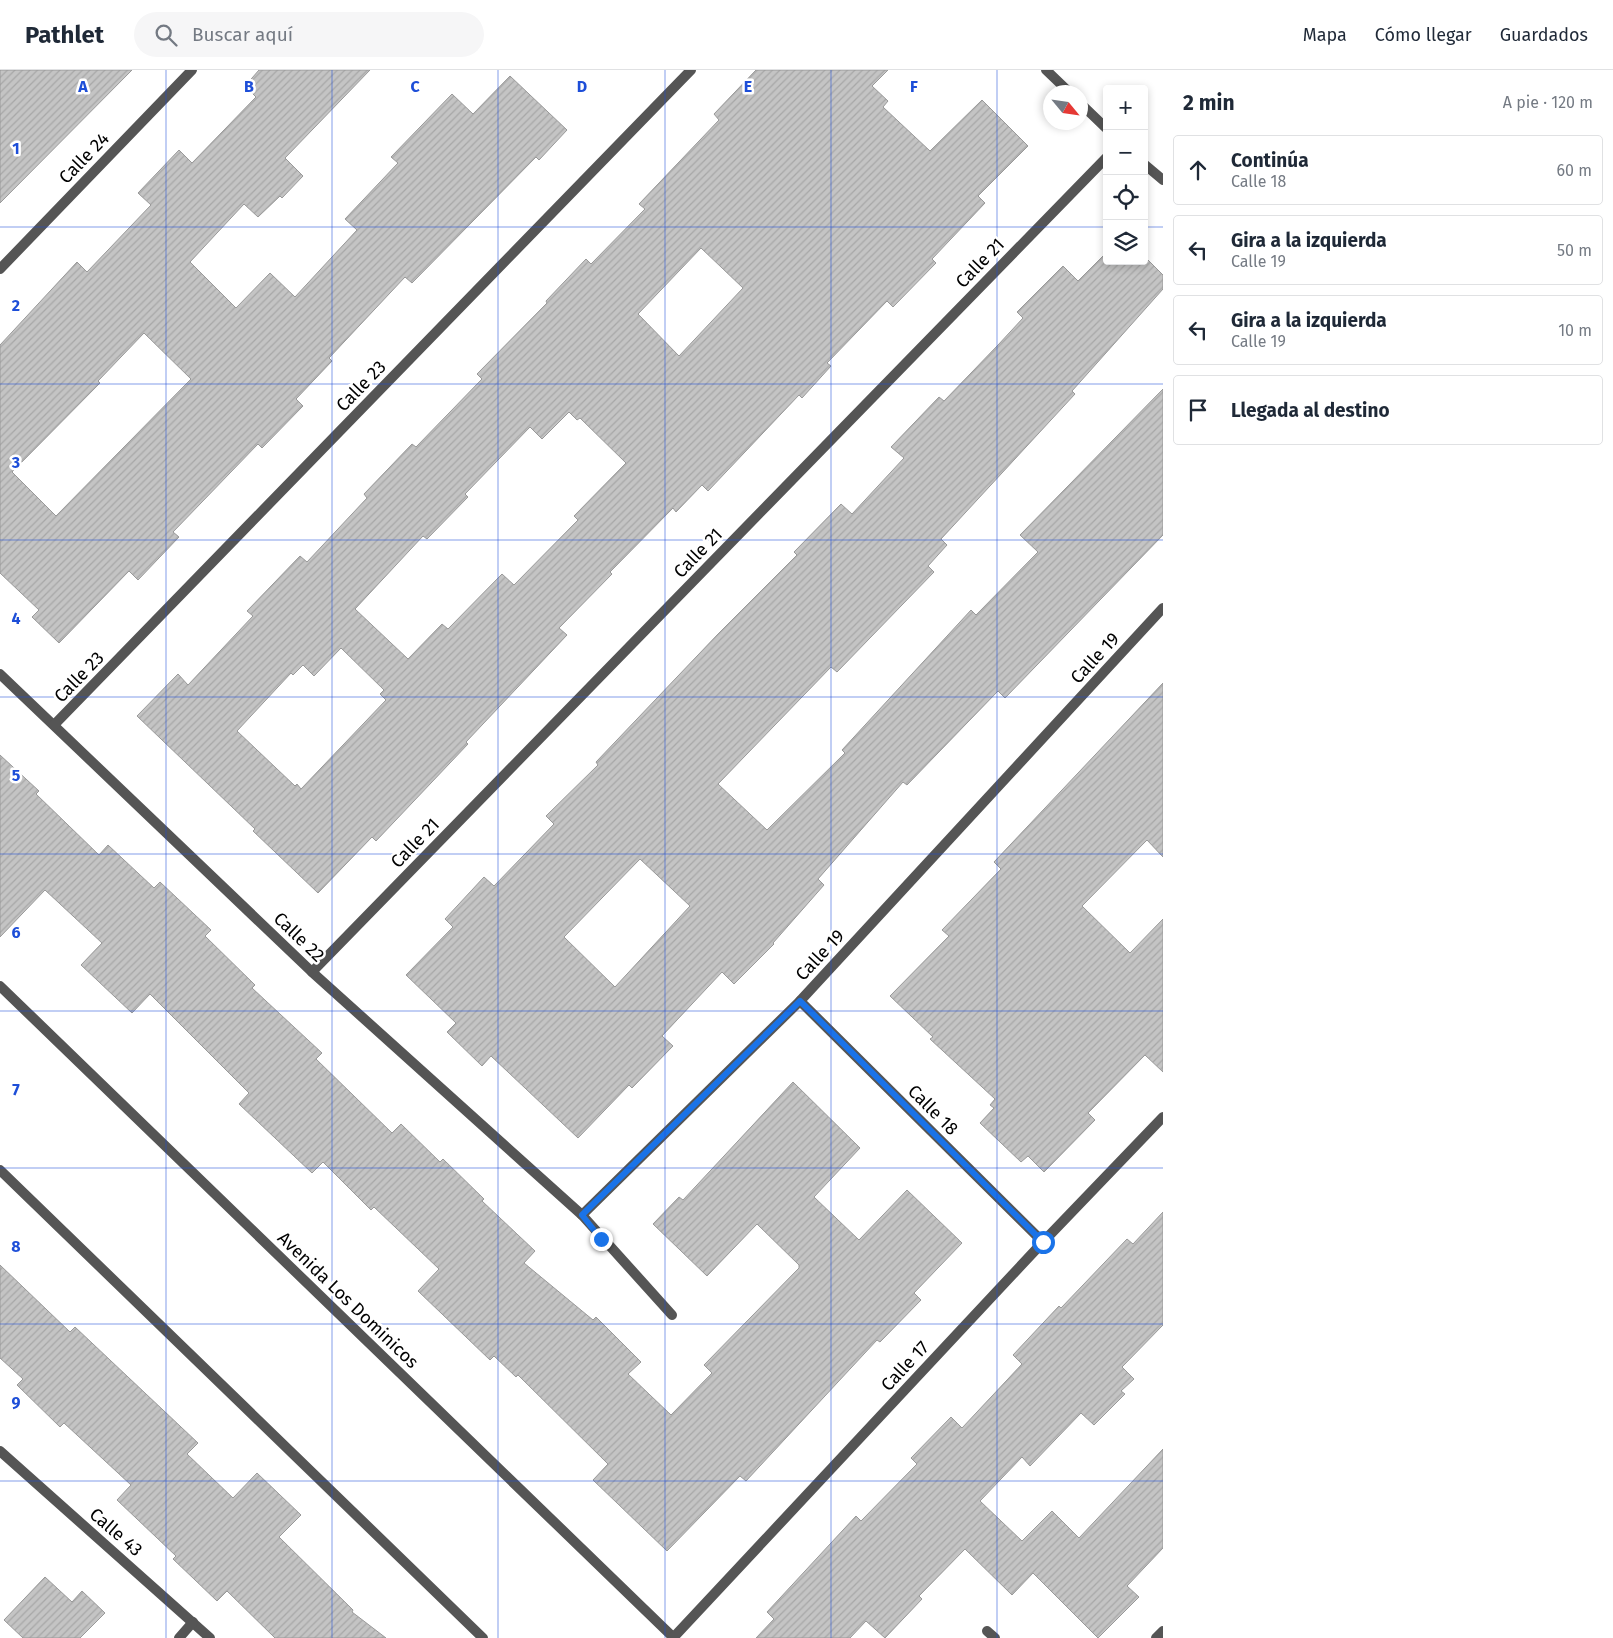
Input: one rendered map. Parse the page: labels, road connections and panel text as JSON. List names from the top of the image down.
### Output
{
  "streets": {
    "street": [
      "Calle 24",
      "Calle 21",
      "Calle 23",
      "Calle 19",
      "Calle 22",
      "Calle 18",
      "Avenida Los Dominicos",
      "Calle 17",
      "Calle 43"
    ]
  },
  "crossings": [
    ["Calle 21", "Calle 22"],
    ["Calle 23", "Calle 22"],
    ["Calle 19", "Calle 22"],
    ["Calle 19", "Calle 18"],
    ["Calle 18", "Calle 17"],
    ["Avenida Los Dominicos", "Calle 17"]
  ],
  "north": "bottom right",
  "page": {
    "header": "Pathlet",
    "search": "Buscar aquí",
    "nav": ["Mapa", "Cómo llegar", "Guardados"],
    "heading": ["2 min", "A pie · 120 m"],
    "map_buttons": ["+", "−"],
    "list": [
      ["Continúa", "Calle 18", "60 m"],
      ["Gira a la izquierda", "Calle 19", "50 m"],
      ["Gira a la izquierda", "Calle 19", "10 m"],
      "Llegada al destino"
    ]
  },
  "grid": {
    "columns": [
      "A",
      "B",
      "C",
      "D",
      "E",
      "F"
    ],
    "rows": [
      "1",
      "2",
      "3",
      "4",
      "5",
      "6",
      "7",
      "8",
      "9"
    ]
  }
}
